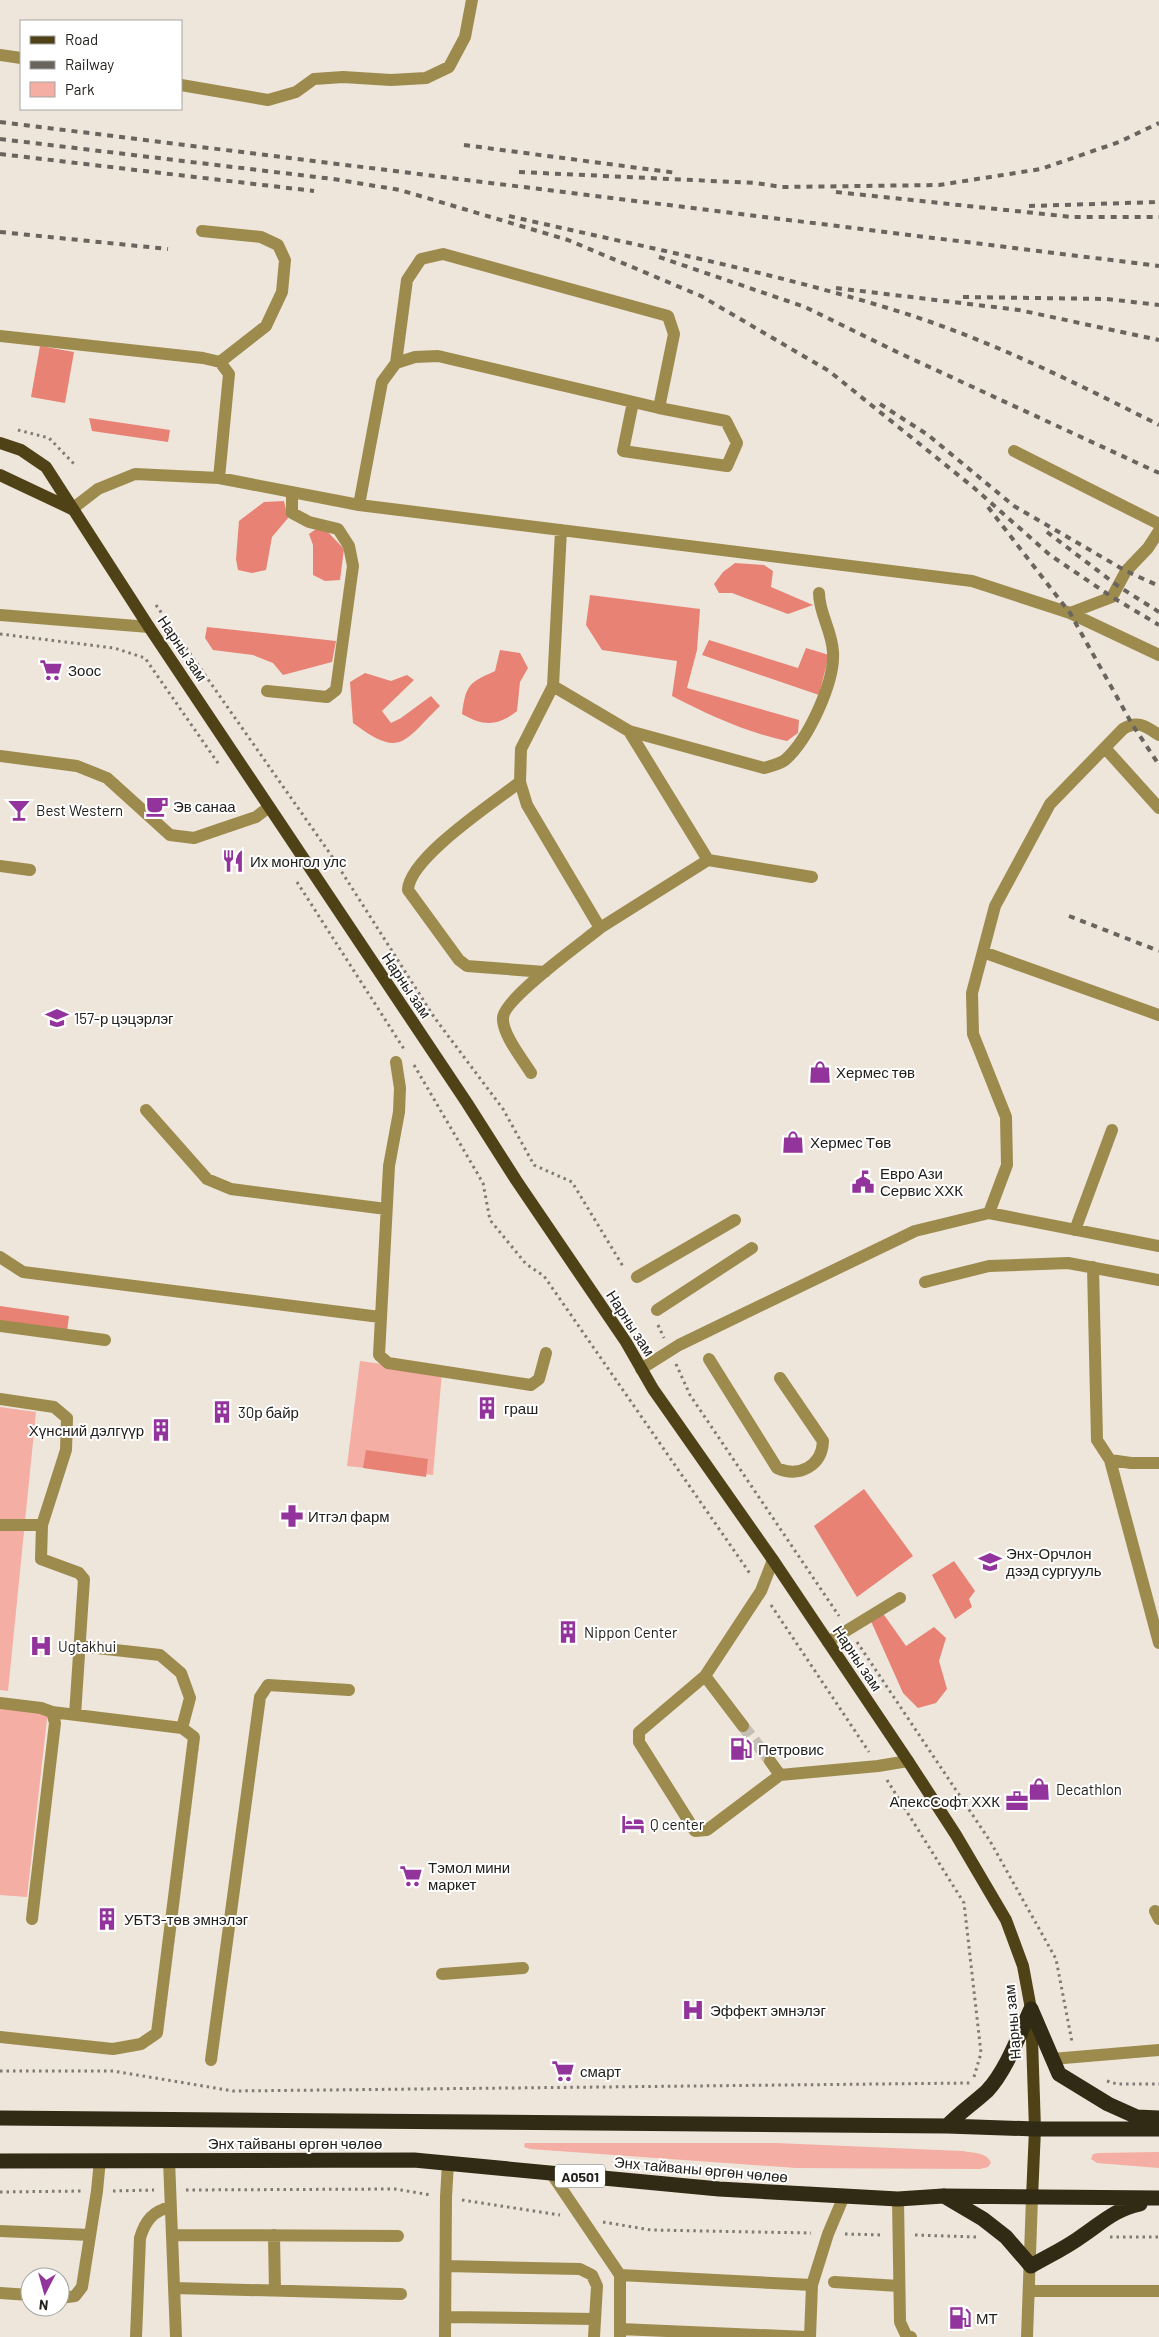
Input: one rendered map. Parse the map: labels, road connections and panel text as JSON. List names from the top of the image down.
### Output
{
  "streets": {
    "highway": ["Энх тайваны өргөн чөлөө", "A0501"],
    "main road": ["Нарны зам"]
  },
  "crossings": [
    ["Нарны зам", "Энх тайваны өргөн чөлөө"]
  ],
  "places": {
    "supermarket": ["Зоос", "Тэмол мини маркет", "смарт"],
    "cafe": ["Эв санаа"],
    "bar": ["Best Western"],
    "restaurant": ["Их монгол улс"],
    "school or university": ["157-р цэцэрлэг", "Энх-Орчлон дээд сургууль"],
    "shop": ["Хермес төв", "Хермес Төв", "Decathlon"],
    "public building": ["Евро Ази Сервис ХХК"],
    "building": [
      "граш",
      "30р байр",
      "Хүнсний дэлгүүр",
      "Nippon Center",
      "УБТЗ-төв эмнэлэг"
    ],
    "pharmacy": ["Итгэл фарм"],
    "hospital": ["Ugtakhui", "Эффект эмнэлэг"],
    "fuel station": ["Петровис", "МТ"],
    "office": ["АпексСофт ХХК"],
    "hotel": ["Q center"]
  },
  "legend": ["Road", "Railway", "Park"],
  "north": "bottom"
}
